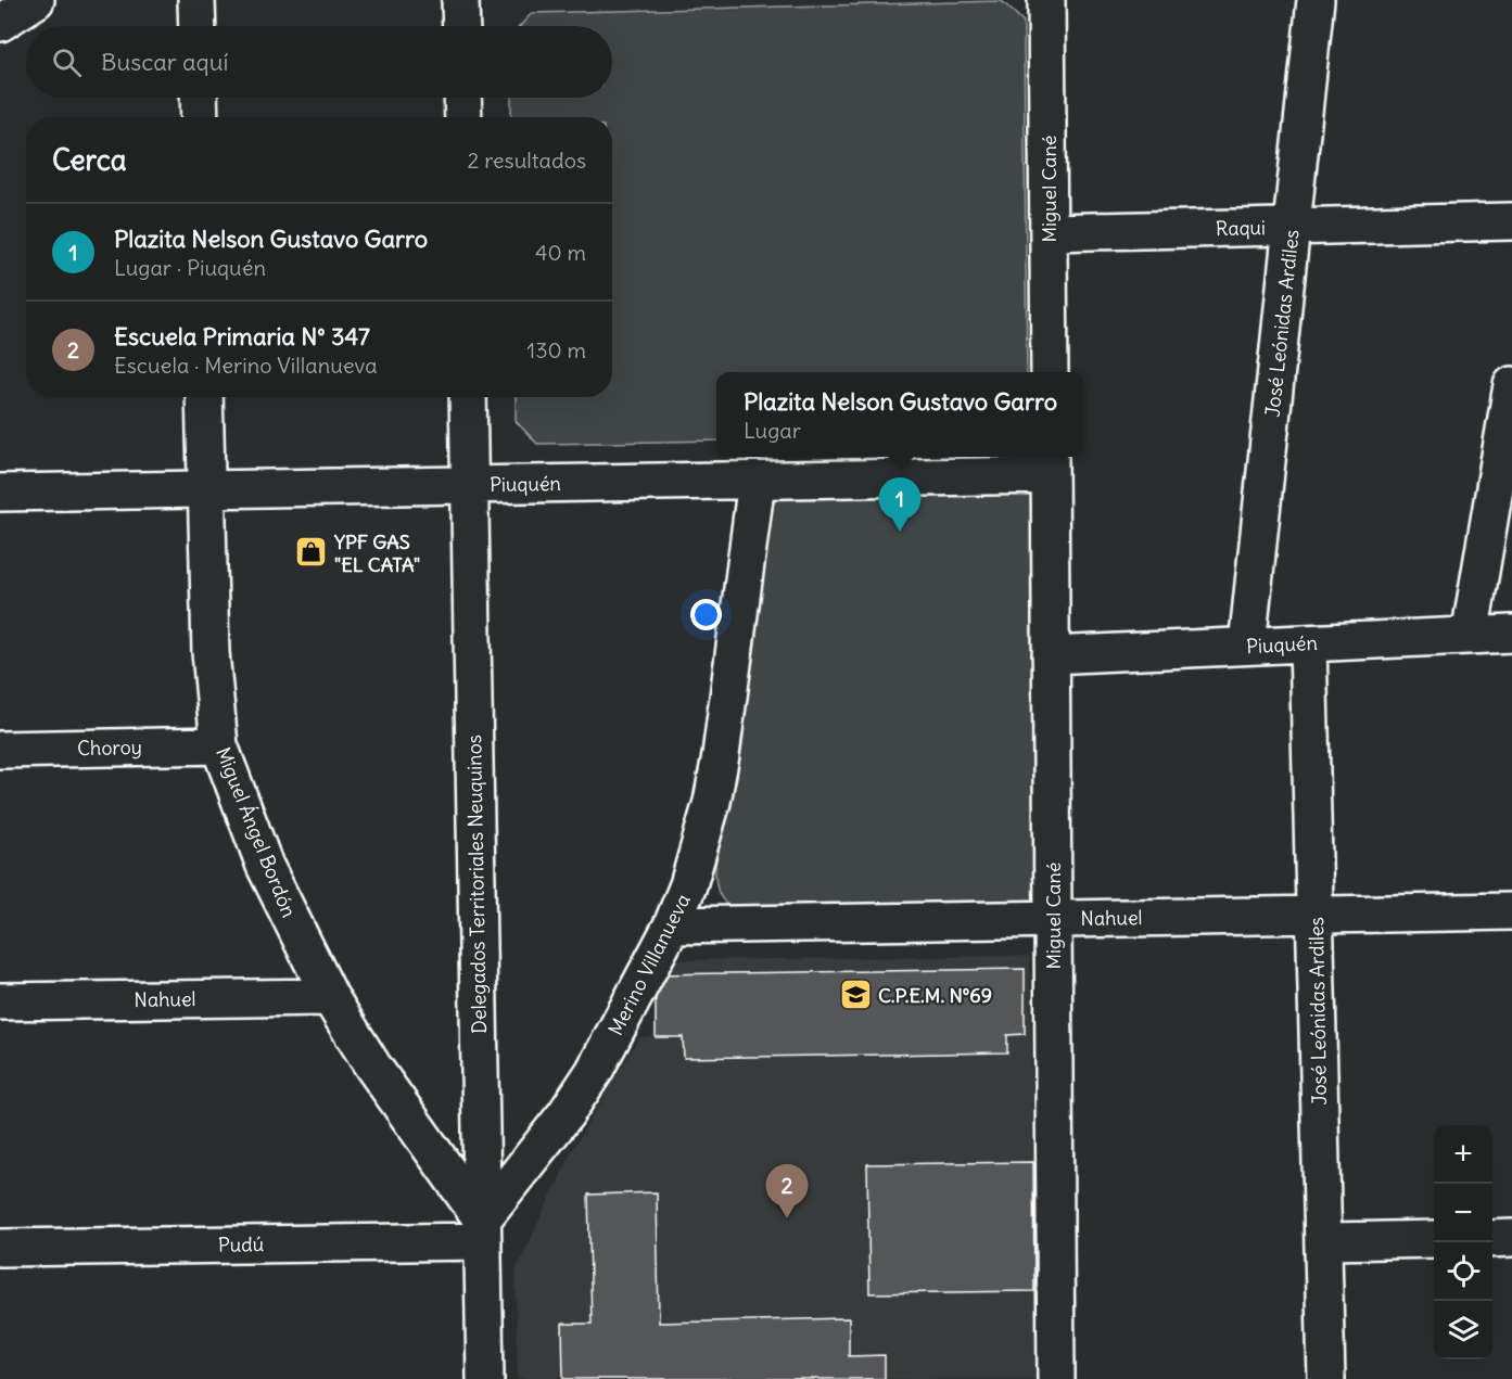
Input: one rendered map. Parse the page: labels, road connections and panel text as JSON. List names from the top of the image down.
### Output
{
  "streets": {
    "street": [
      "Miguel Cané",
      "Raqui",
      "José Leónidas Ardiles",
      "Piuquén",
      "Choroy",
      "Miguel Ángel Bordón",
      "Delegados Territoriales Neuquinos",
      "Nahuel",
      "Merino Villanueva",
      "Pudú"
    ]
  },
  "crossings": [
    ["Miguel Cané", "Raqui"],
    ["Miguel Cané", "Piuquén"],
    ["Miguel Cané", "Nahuel"],
    ["Raqui", "José Leónidas Ardiles"],
    ["José Leónidas Ardiles", "Piuquén"],
    ["José Leónidas Ardiles", "Nahuel"],
    ["Piuquén", "Miguel Ángel Bordón"],
    ["Piuquén", "Delegados Territoriales Neuquinos"],
    ["Piuquén", "Merino Villanueva"],
    ["Choroy", "Miguel Ángel Bordón"],
    ["Miguel Ángel Bordón", "Delegados Territoriales Neuquinos"],
    ["Miguel Ángel Bordón", "Nahuel"],
    ["Miguel Ángel Bordón", "Merino Villanueva"],
    ["Miguel Ángel Bordón", "Pudú"],
    ["Delegados Territoriales Neuquinos", "Merino Villanueva"],
    ["Delegados Territoriales Neuquinos", "Pudú"],
    ["Nahuel", "Merino Villanueva"],
    ["Merino Villanueva", "Pudú"]
  ],
  "places": {
    "shop": ["YPF GAS \"EL CATA\""],
    "school or university": ["C.P.E.M. Nº69"]
  },
  "page": {
    "search": "Buscar aquí",
    "heading": ["Cerca", "2 resultados"],
    "list": [
      {
        "mark": "1",
        "name": "Plazita Nelson Gustavo Garro",
        "note": "Lugar · Piuquén",
        "value": "40 m"
      },
      {
        "mark": "2",
        "name": "Escuela Primaria N° 347",
        "note": "Escuela · Merino Villanueva",
        "value": "130 m"
      }
    ],
    "popup": ["Plazita Nelson Gustavo Garro", "Lugar"],
    "pins": ["1", "2"],
    "map_buttons": ["+", "−"]
  }
}
